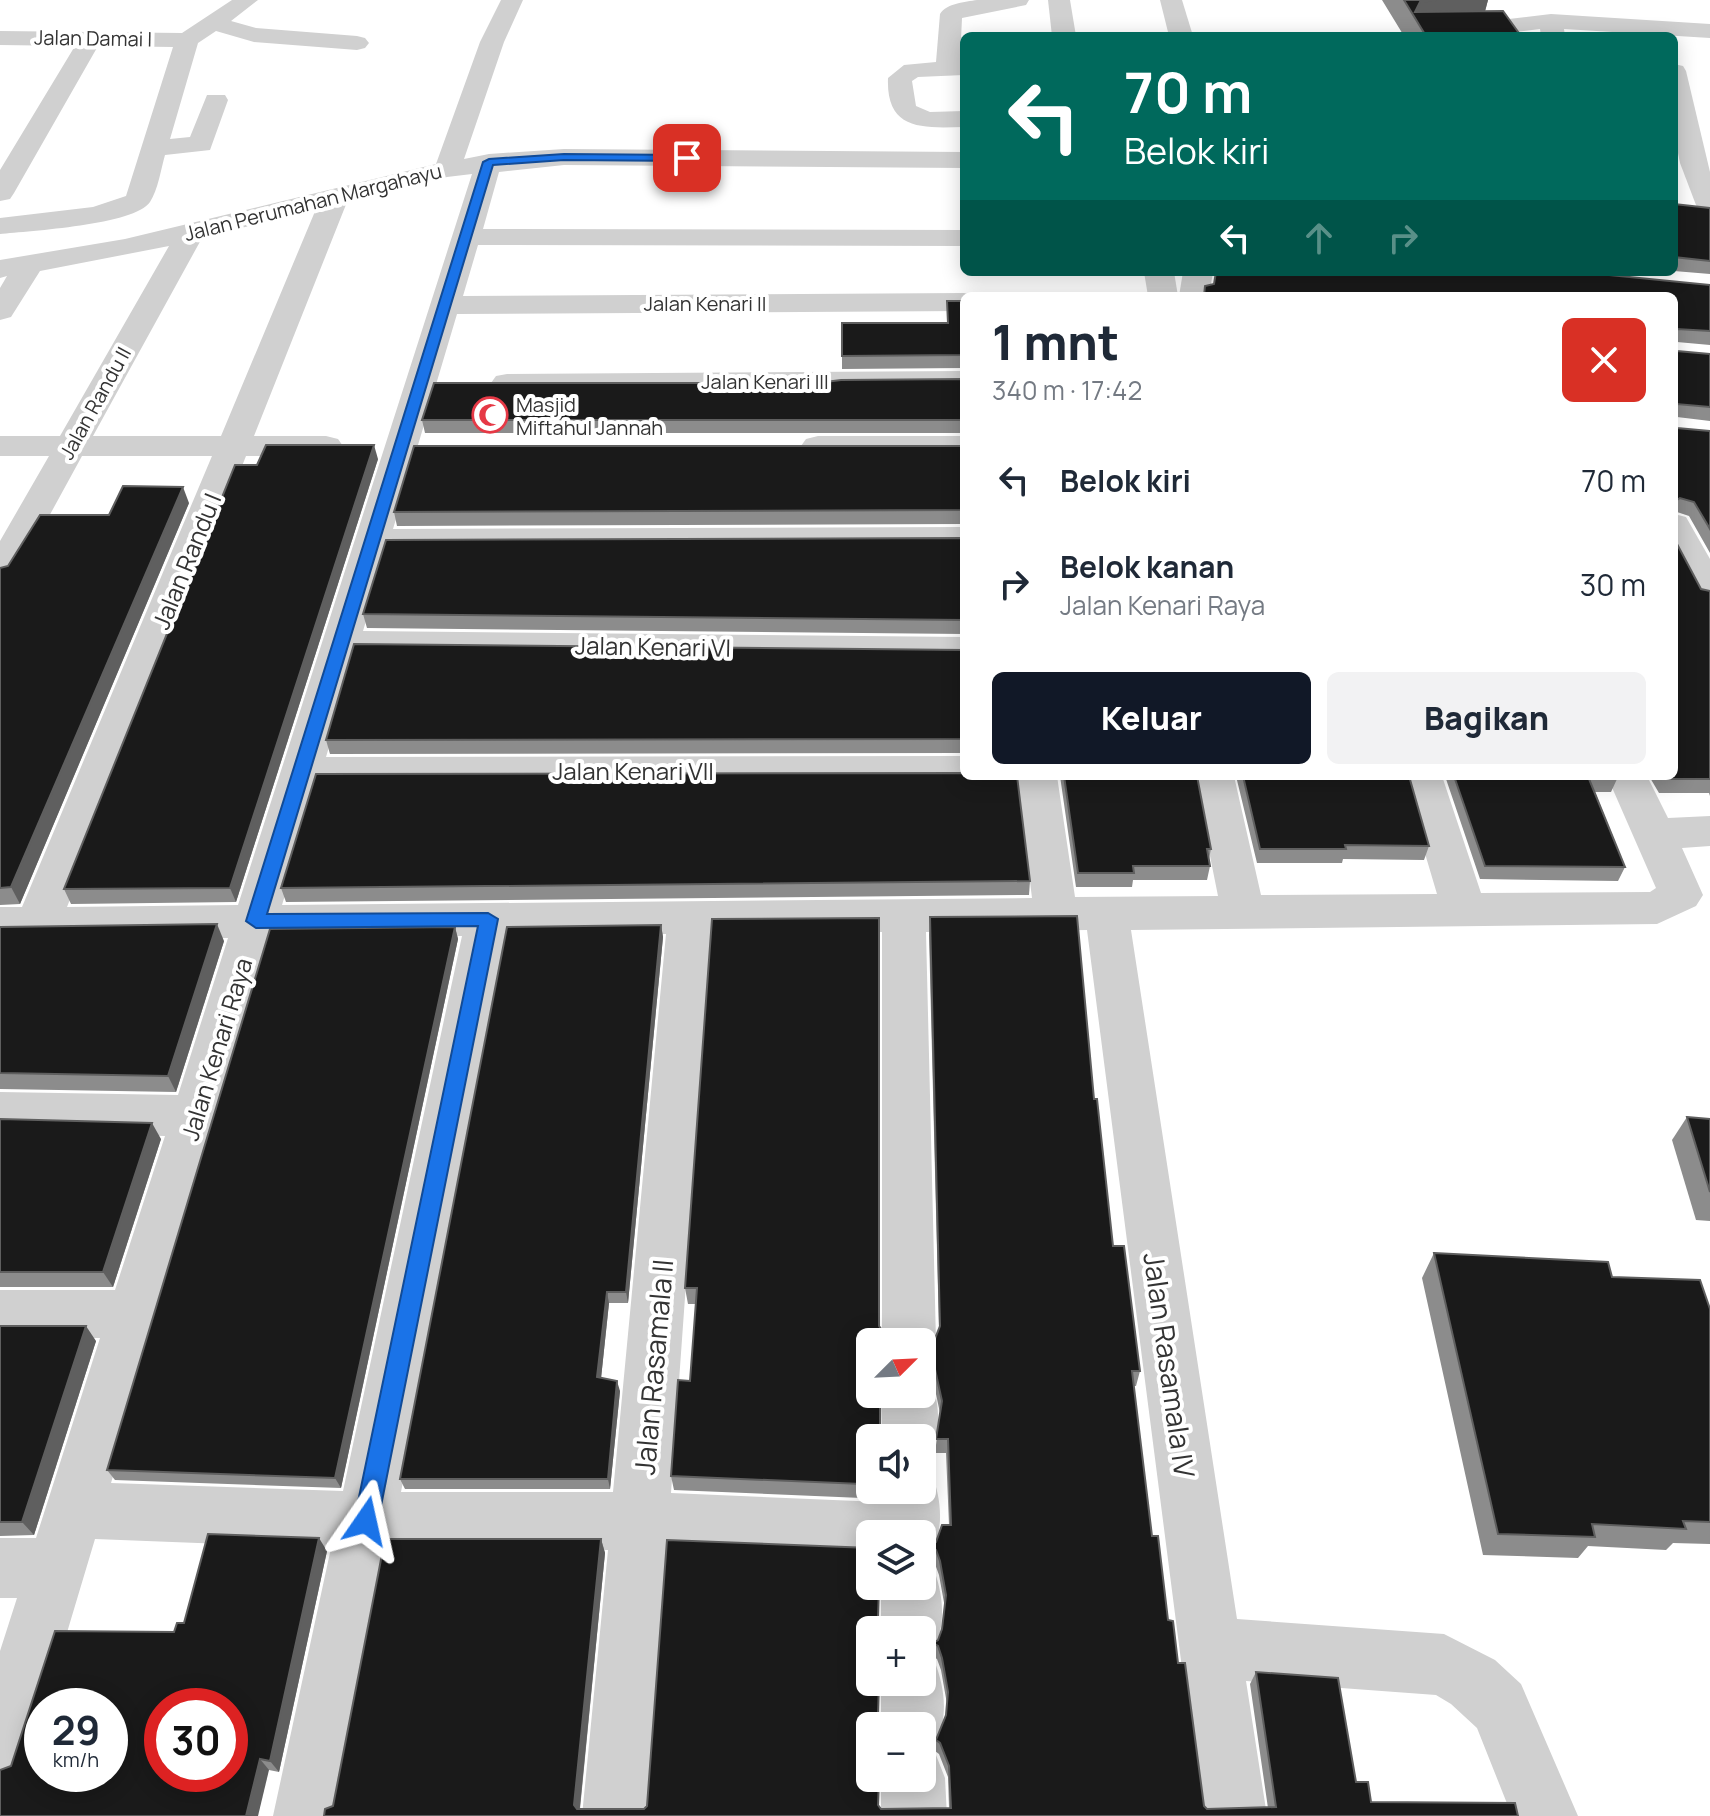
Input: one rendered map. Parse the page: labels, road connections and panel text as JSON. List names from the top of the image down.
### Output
{
  "streets": {
    "street": [
      "Jalan Damai I",
      "Jalan Perumahan Margahayu",
      "Jalan Kenari II",
      "Jalan Kenari III",
      "Jalan Randu II",
      "Jalan Randu I",
      "Jalan Kenari VI",
      "Jalan Kenari VII",
      "Jalan Kenari Raya",
      "Jalan Rasamala IV",
      "Jalan Rasamala II"
    ]
  },
  "crossings": [
    ["Jalan Perumahan Margahayu", "Jalan Randu II"],
    ["Jalan Perumahan Margahayu", "Jalan Randu I"],
    ["Jalan Perumahan Margahayu", "Jalan Kenari Raya"],
    ["Jalan Kenari II", "Jalan Kenari Raya"],
    ["Jalan Kenari VI", "Jalan Kenari Raya"],
    ["Jalan Kenari VII", "Jalan Kenari Raya"]
  ],
  "places": {
    "mosque": ["Masjid Miftahul Jannah"]
  },
  "north": "top right",
  "page": {
    "turn": ["70 m", "Belok kiri"],
    "heading": ["1 mnt", "340 m · 17:42"],
    "list": [
      {
        "name": "Belok kiri",
        "value": "70 m"
      },
      {
        "name": "Belok kanan",
        "note": "Jalan Kenari Raya",
        "value": "30 m"
      }
    ],
    "buttons": ["Keluar", "Bagikan"],
    "map_buttons": ["+", "−"],
    "speed": "29 km/h",
    "limit": "30"
  }
}
